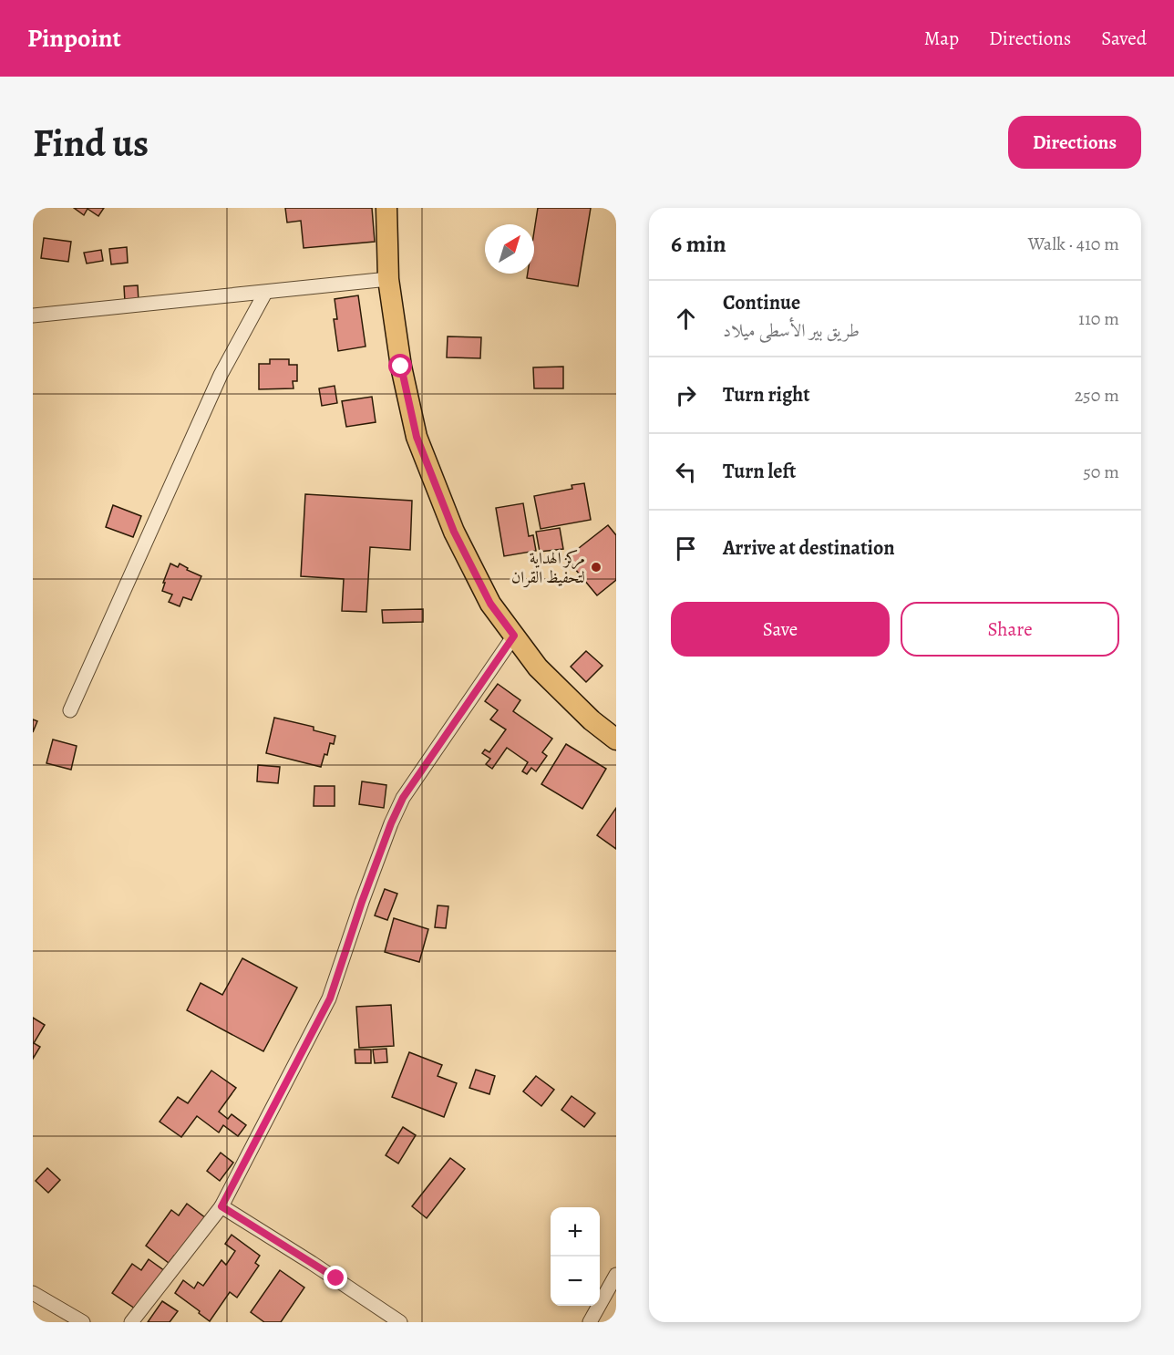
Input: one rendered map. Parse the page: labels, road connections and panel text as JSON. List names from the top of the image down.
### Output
{
  "places": ["مركز الهداية لتحفيظ القران"],
  "north": "top right",
  "page": {
    "header": "Pinpoint",
    "nav": ["Map", "Directions", "Saved"],
    "buttons": [
      "Directions",
      ["Save", "Share"]
    ],
    "title": "Find us",
    "heading": ["6 min", "Walk · 410 m"],
    "list": [
      ["Continue", "طريق بير الأسطى ميلاد", "110 m"],
      ["Turn right", "250 m"],
      ["Turn left", "50 m"],
      "Arrive at destination"
    ],
    "map_buttons": ["+", "−"]
  }
}
